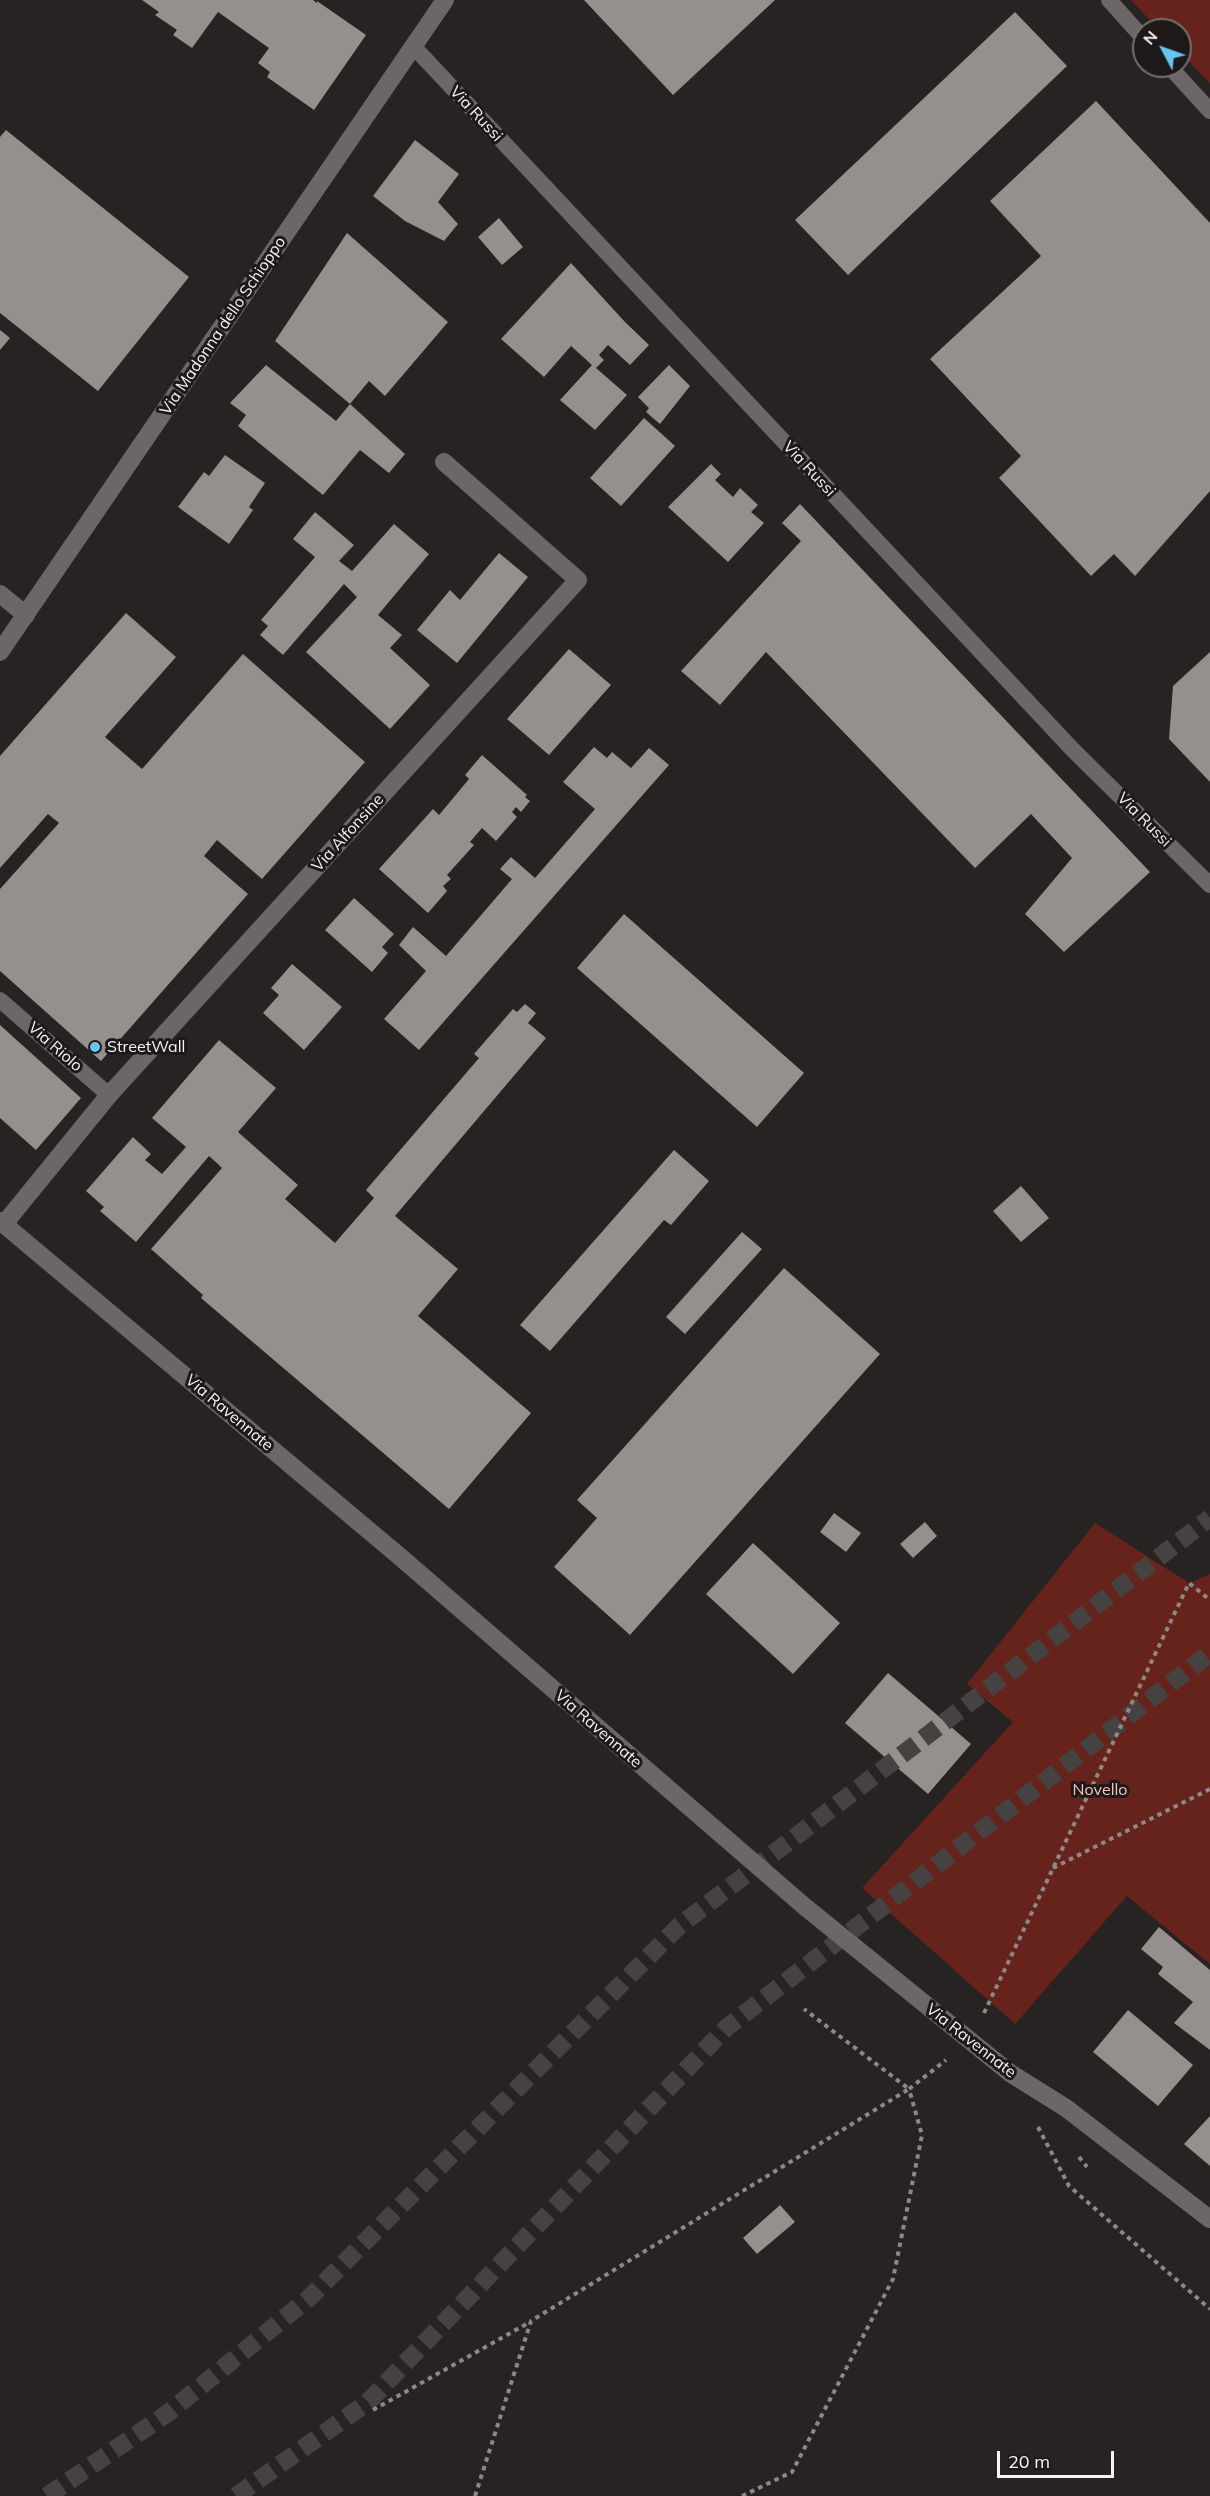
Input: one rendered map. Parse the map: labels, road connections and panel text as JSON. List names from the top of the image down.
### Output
{
  "streets": {
    "street": ["Via Madonna dello Schioppo", "Via Alfonsine", "Via Ravennate"],
    "lane": ["Via Russi", "Via Riolo"]
  },
  "crossings": [
    ["Via Russi", "Via Madonna dello Schioppo"],
    ["Via Alfonsine", "Via Riolo"],
    ["Via Alfonsine", "Via Ravennate"]
  ],
  "parks": ["Novello"],
  "places": ["StreetWall"],
  "scale_bar": "20 m",
  "north": "top left"
}
